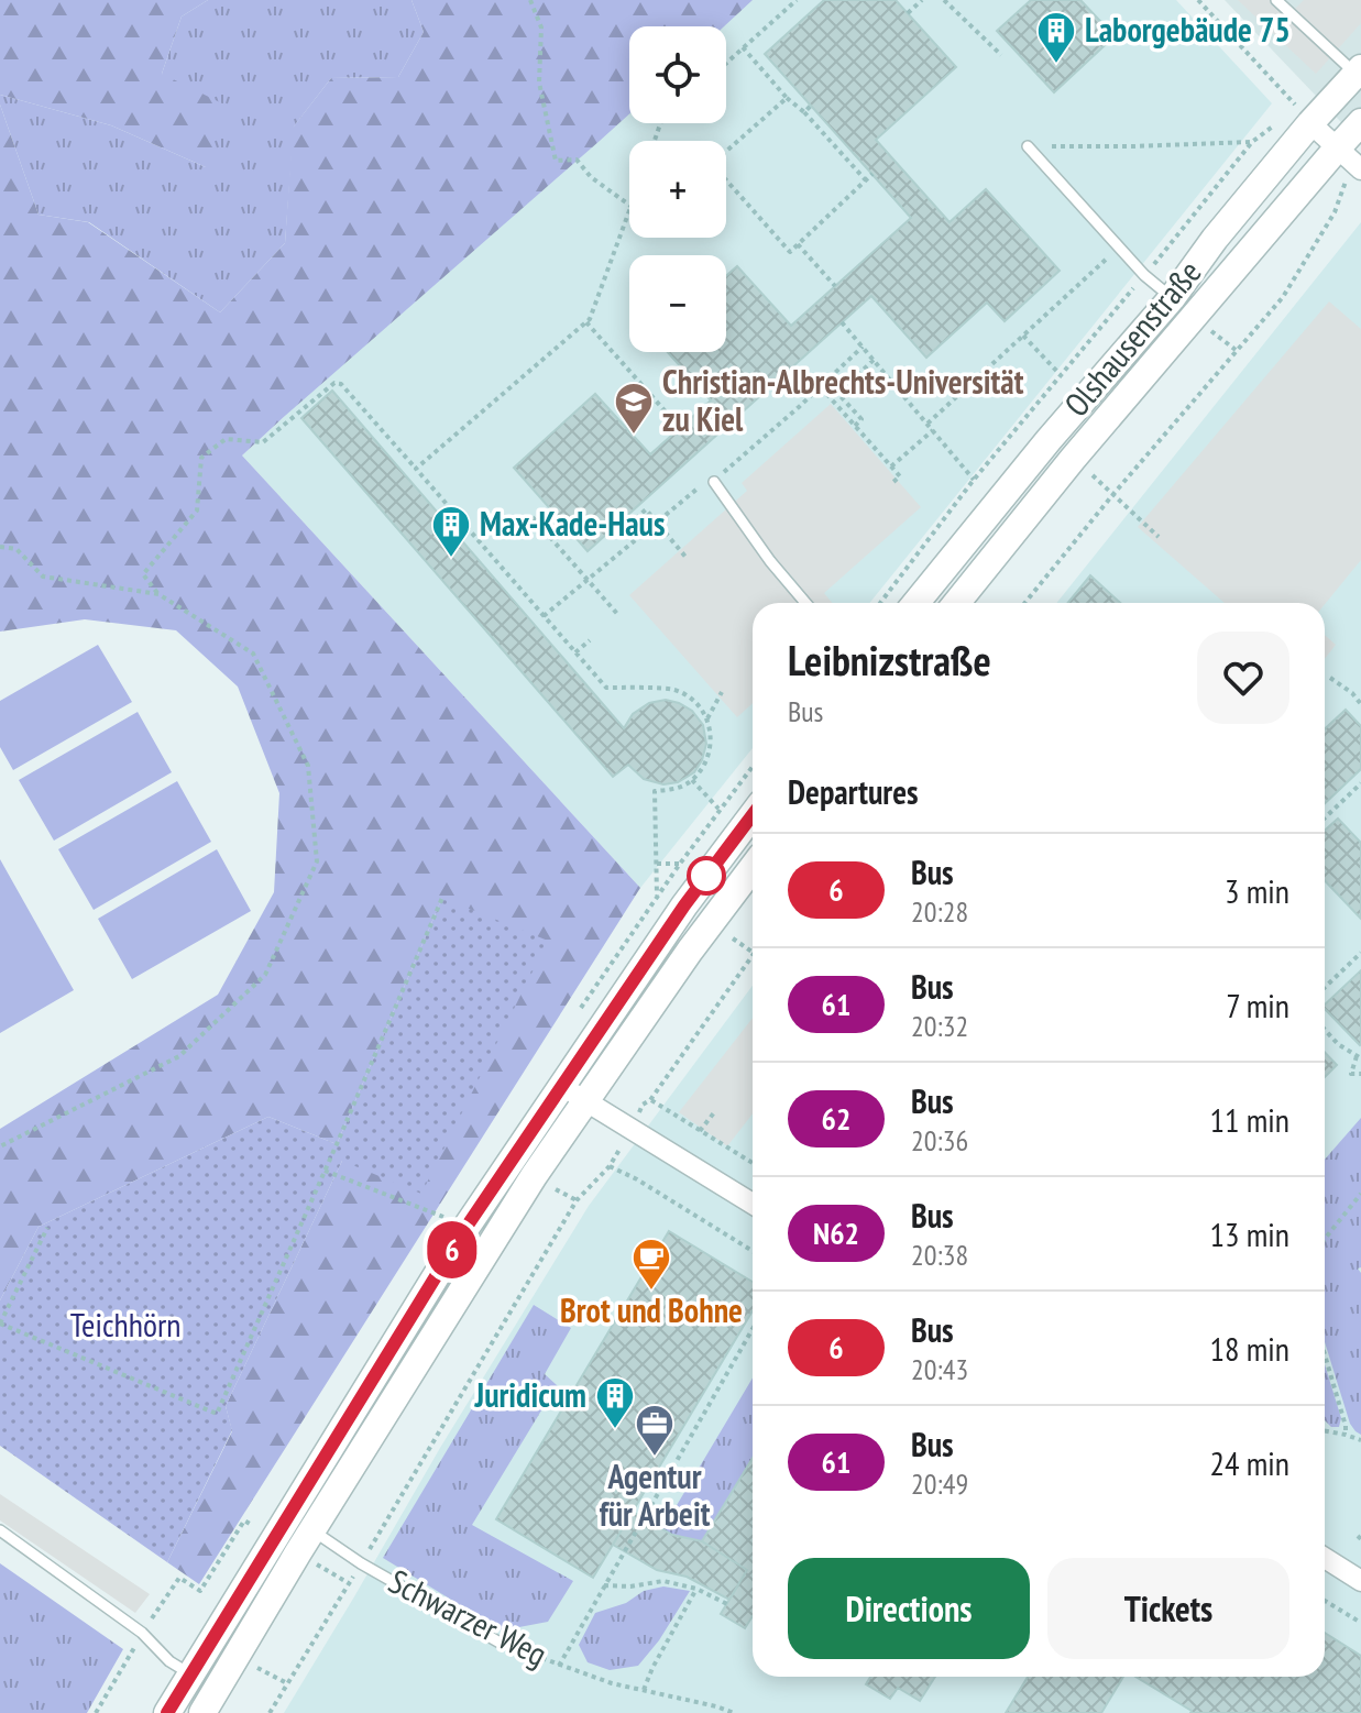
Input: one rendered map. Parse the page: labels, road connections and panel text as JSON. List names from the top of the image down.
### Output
{
  "streets": {
    "street": ["Olshausenstraße"],
    "lane": ["Schwarzer Weg"]
  },
  "parks": ["Teichhörn"],
  "places": {
    "building": ["Laborgebäude 75", "Max-Kade-Haus", "Juridicum"],
    "school or university": ["Christian-Albrechts-Universität zu Kiel"],
    "cafe": ["Brot und Bohne"],
    "office": ["Agentur für Arbeit"]
  },
  "lines": ["bus line 6"],
  "page": {
    "on_map": "6",
    "map_buttons": ["+", "−"],
    "heading": [
      ["Leibnizstraße", "Bus"],
      "Departures"
    ],
    "list": [
      {
        "mark": "6",
        "name": "Bus",
        "note": "20:28",
        "value": "3 min"
      },
      {
        "mark": "61",
        "name": "Bus",
        "note": "20:32",
        "value": "7 min"
      },
      {
        "mark": "62",
        "name": "Bus",
        "note": "20:36",
        "value": "11 min"
      },
      {
        "mark": "N62",
        "name": "Bus",
        "note": "20:38",
        "value": "13 min"
      },
      {
        "mark": "6",
        "name": "Bus",
        "note": "20:43",
        "value": "18 min"
      },
      {
        "mark": "61",
        "name": "Bus",
        "note": "20:49",
        "value": "24 min"
      }
    ],
    "buttons": ["Directions", "Tickets"]
  }
}
